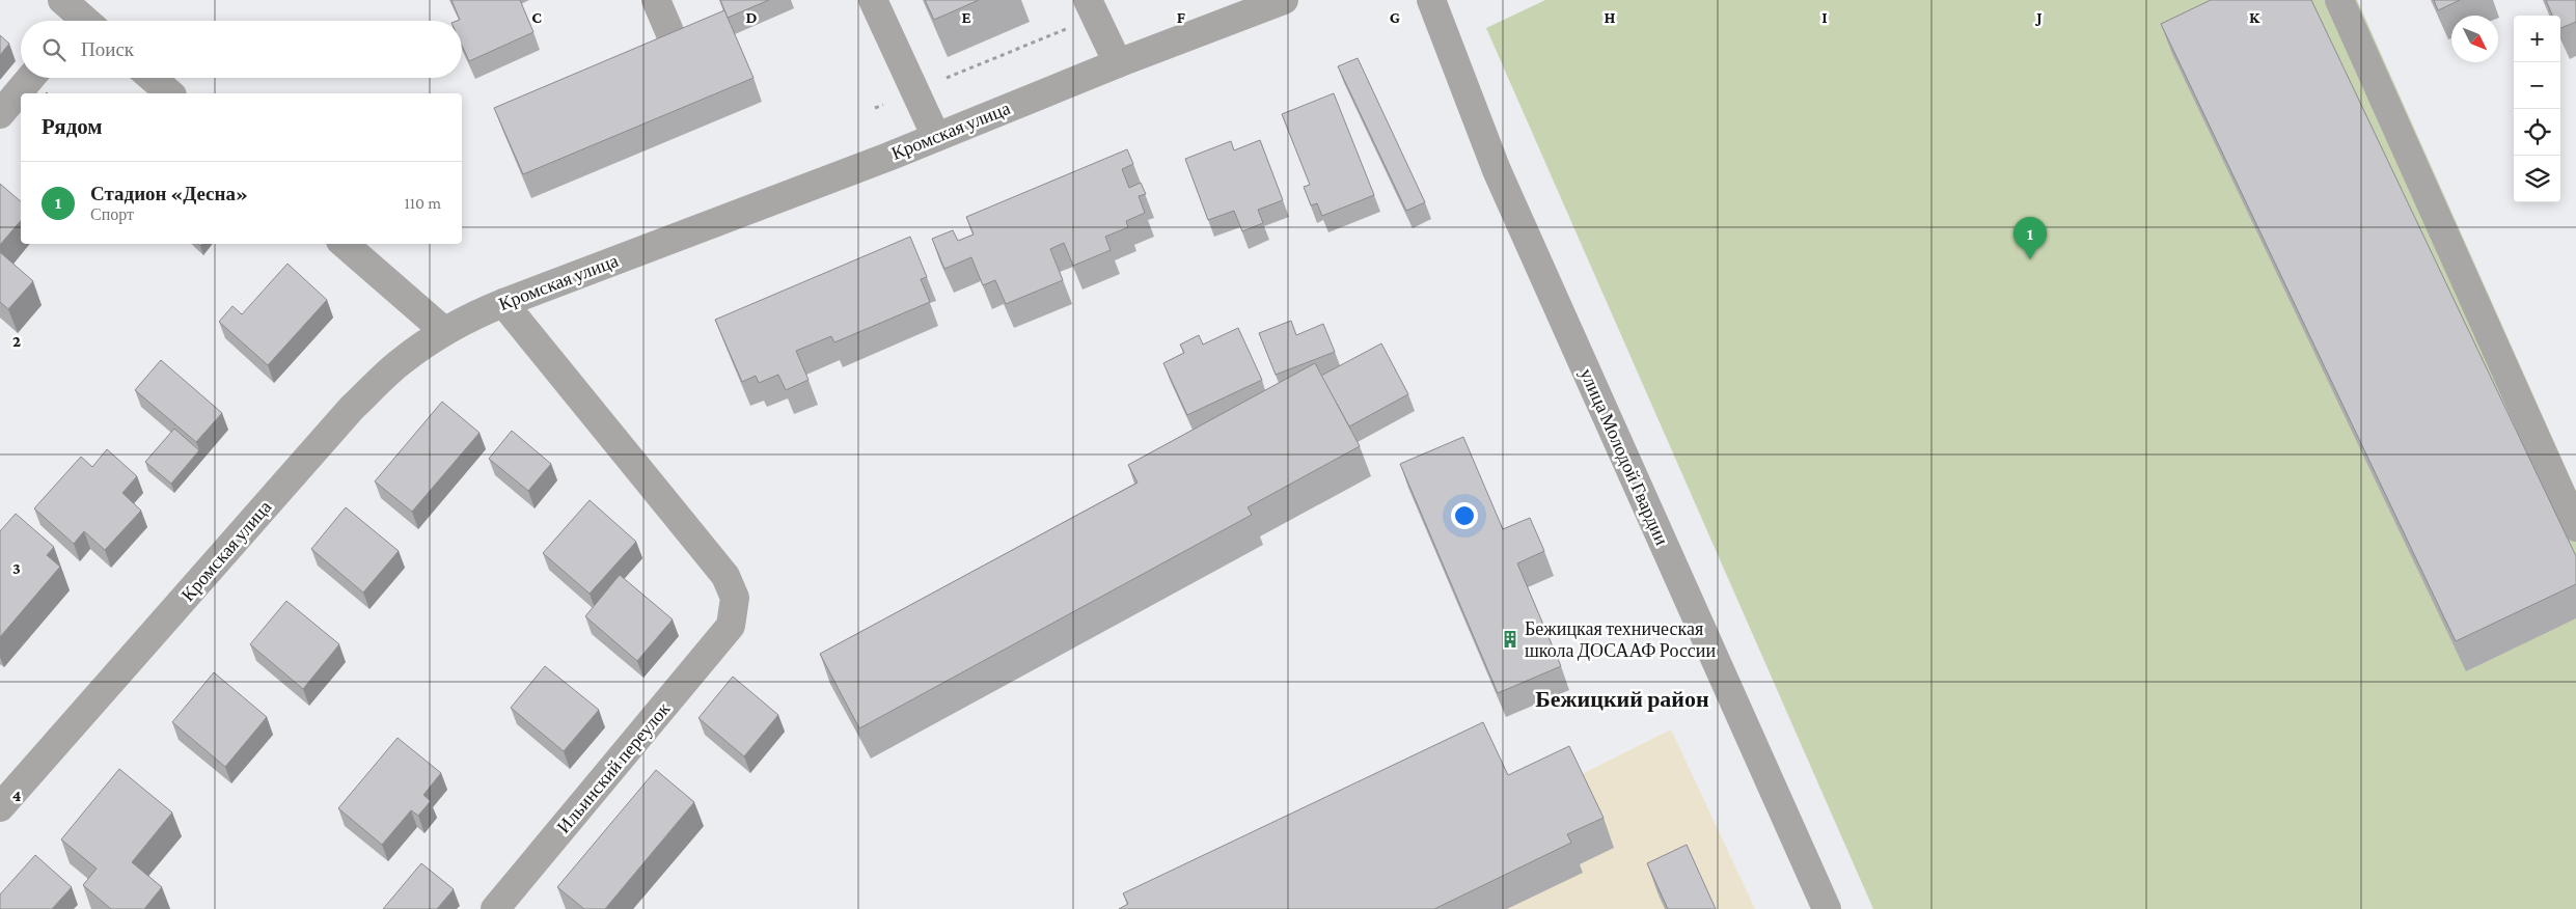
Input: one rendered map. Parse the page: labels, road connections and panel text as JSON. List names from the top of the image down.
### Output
{
  "streets": {
    "street": ["Кромская улица", "улица Молодой Гвардии", "Ильинский переулок"]
  },
  "crossings": [
    ["Кромская улица", "Ильинский переулок"]
  ],
  "districts": ["Бежицкий район"],
  "places": {
    "building": ["Бежицкая техническая школа ДОСААФ России"]
  },
  "north": "bottom right",
  "page": {
    "map_buttons": ["+", "−"],
    "search": "Поиск",
    "heading": "Рядом",
    "list": [
      {
        "mark": "1",
        "name": "Стадион «Десна»",
        "note": "Спорт",
        "value": "110 m"
      }
    ],
    "pins": "1"
  },
  "grid": {
    "columns": [
      "C",
      "D",
      "E",
      "F",
      "G",
      "H",
      "I",
      "J",
      "K"
    ],
    "rows": ["2", "3", "4"]
  }
}
